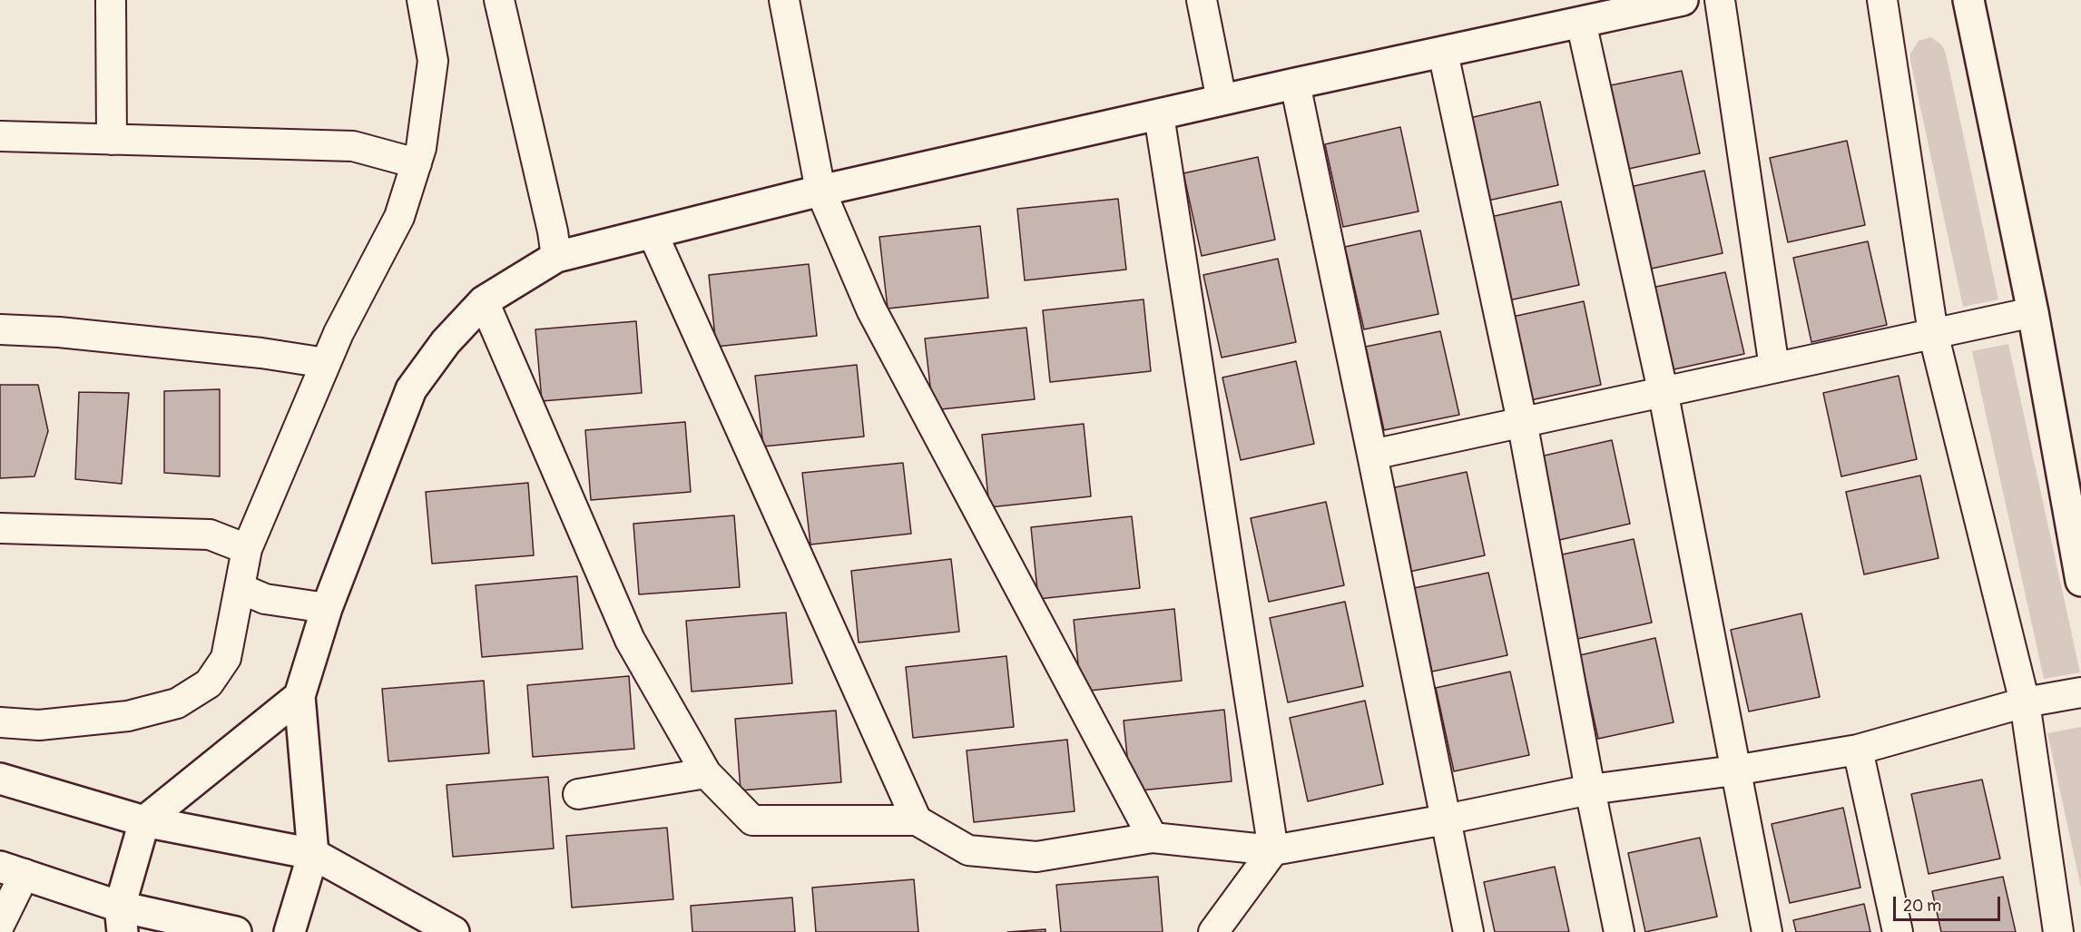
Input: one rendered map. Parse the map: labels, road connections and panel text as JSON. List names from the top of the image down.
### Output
{
  "scale_bar": "20 m"
}
